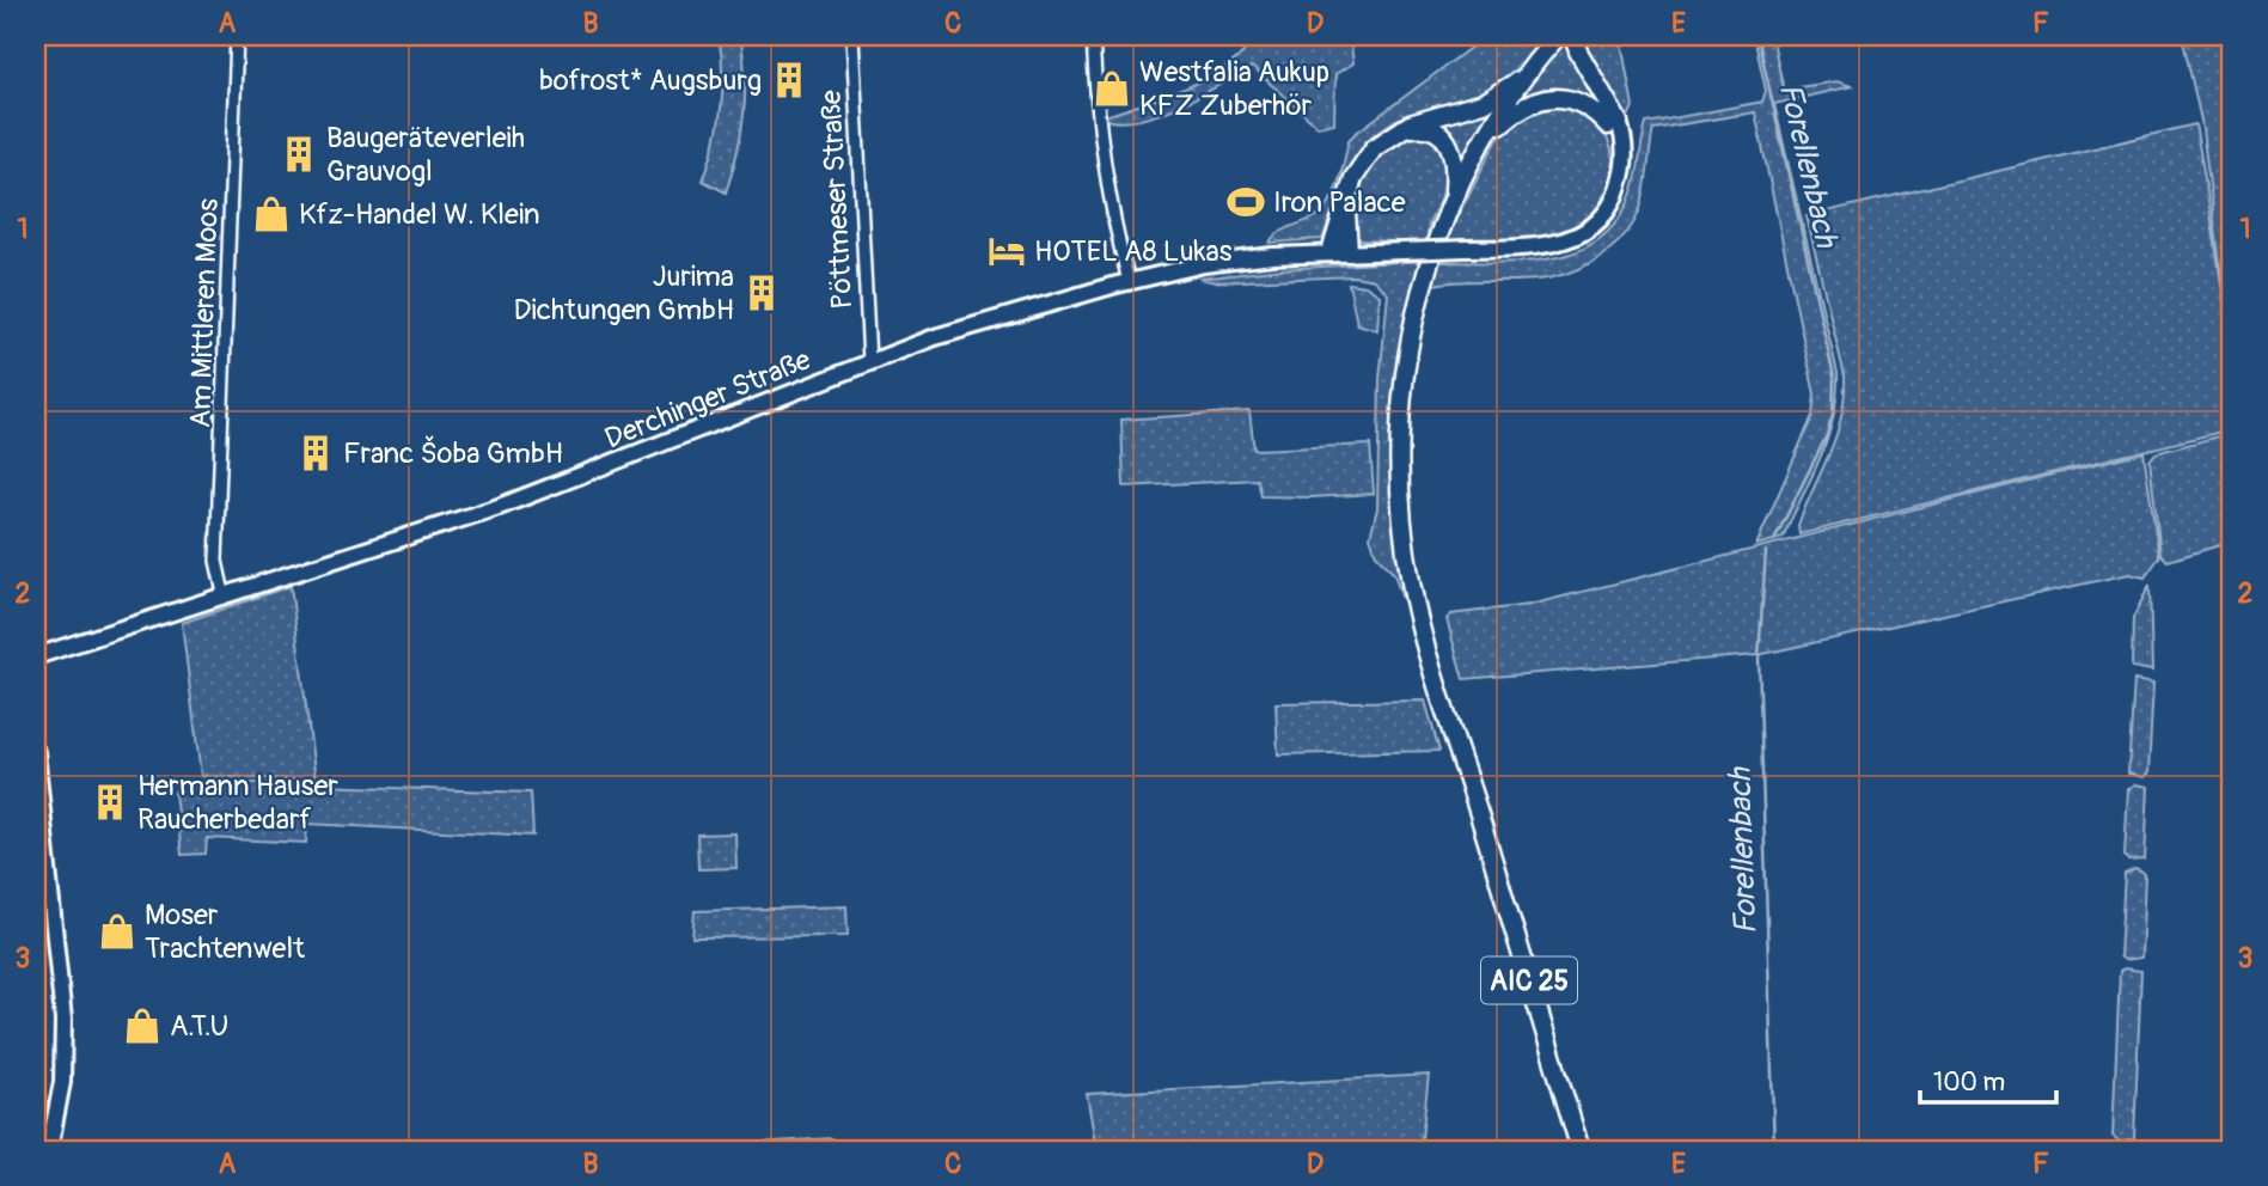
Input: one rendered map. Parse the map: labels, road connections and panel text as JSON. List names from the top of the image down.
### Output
{
  "streets": {
    "main road": ["Derchinger Straße", "AIC 25"],
    "street": ["Pöttmeser Straße", "Am Mittleren Moos"]
  },
  "crossings": [
    ["Pöttmeser Straße", "Derchinger Straße"],
    ["Am Mittleren Moos", "Derchinger Straße"]
  ],
  "water": ["Forellenbach"],
  "places": {
    "building": [
      "bofrost* Augsburg",
      "Baugeräteverleih Grauvogl",
      "Jurima Dichtungen GmbH",
      "Franc Šoba GmbH",
      "Hermann Hauser Raucherbedarf"
    ],
    "shop": [
      "Westfalia Aukup KFZ Zuberhör",
      "Kfz-Handel W. Klein",
      "Moser Trachtenwelt",
      "A.T.U"
    ],
    "sports": ["Iron Palace"],
    "hotel": ["HOTEL A8 Lukas"]
  },
  "scale_bar": "100 m",
  "grid": {
    "columns": [
      "A",
      "B",
      "C",
      "D",
      "E",
      "F"
    ],
    "rows": ["1", "2", "3"]
  }
}
